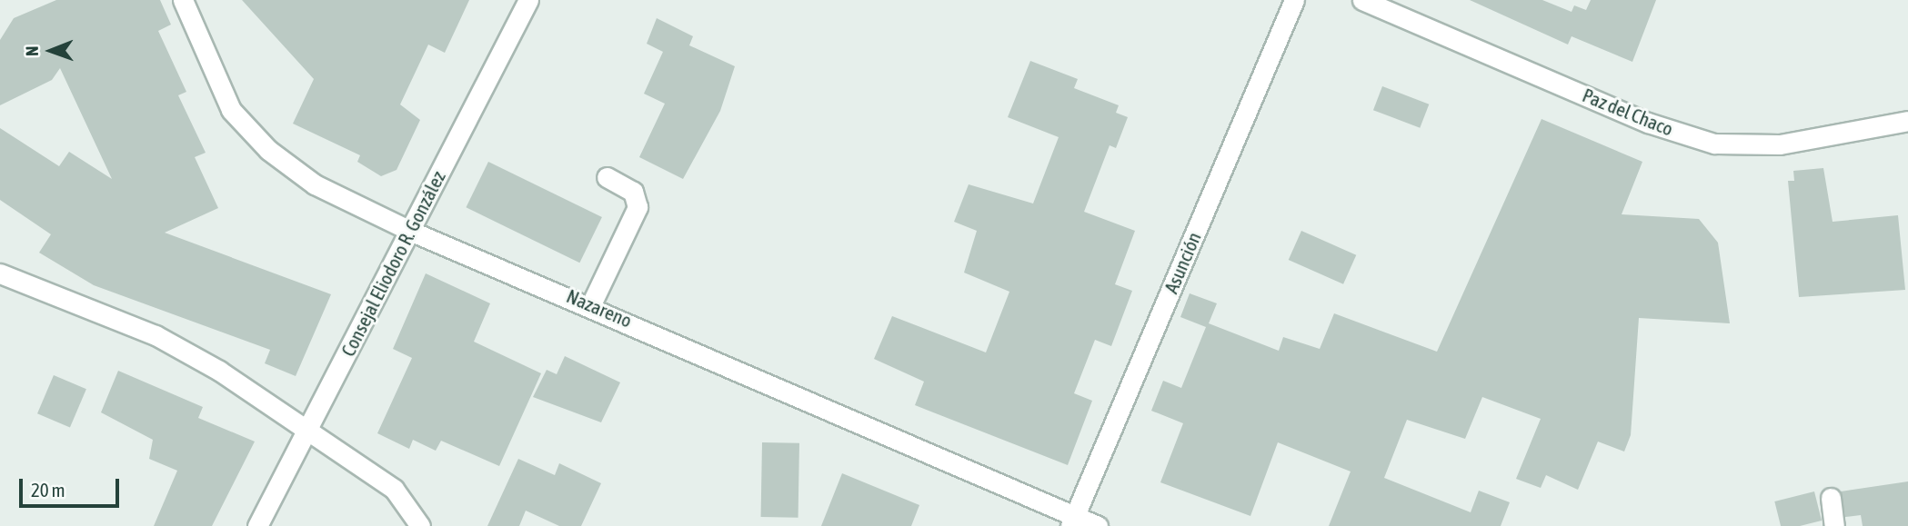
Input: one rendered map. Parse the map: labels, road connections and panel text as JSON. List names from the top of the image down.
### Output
{
  "streets": {
    "street": [
      "Paz del Chaco",
      "Asunción",
      "Consejal Eliodoro R. González",
      "Nazareno"
    ]
  },
  "crossings": [
    ["Asunción", "Nazareno"],
    ["Consejal Eliodoro R. González", "Nazareno"]
  ],
  "scale_bar": "20 m",
  "north": "left"
}
